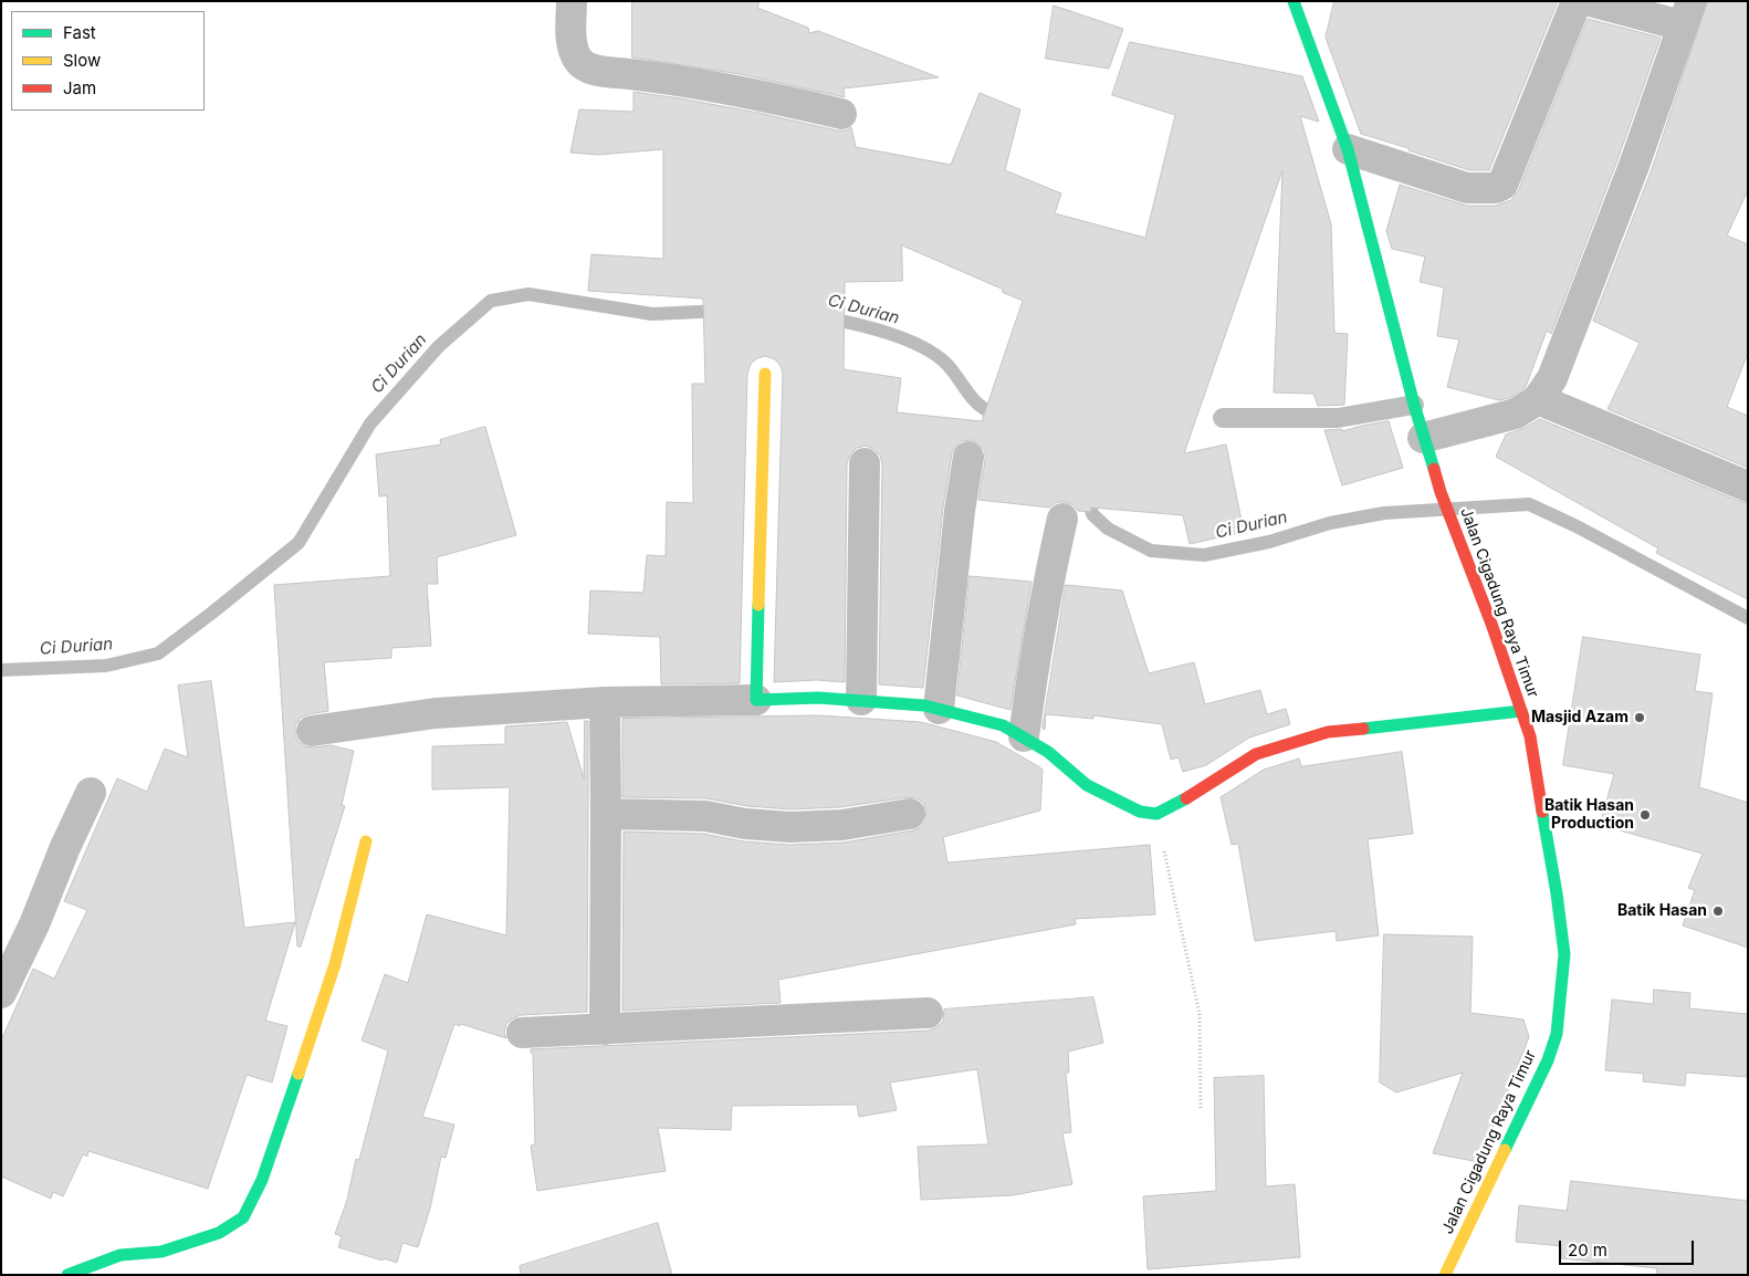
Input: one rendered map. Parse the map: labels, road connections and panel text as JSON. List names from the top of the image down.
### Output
{
  "streets": {
    "street": ["Jalan Cigadung Raya Timur"]
  },
  "water": ["Ci Durian"],
  "places": ["Masjid Azam", "Batik Hasan Production", "Batik Hasan"],
  "legend": ["Fast", "Slow", "Jam"],
  "scale_bar": "20 m"
}
